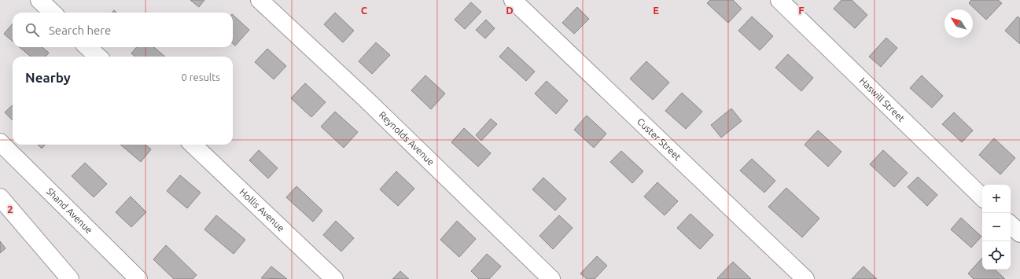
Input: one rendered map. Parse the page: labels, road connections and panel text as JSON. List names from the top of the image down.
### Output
{
  "streets": {
    "street": [
      "Haswill Street",
      "Reynolds Avenue",
      "Custer Street",
      "Hollis Avenue",
      "Shand Avenue"
    ]
  },
  "north": "top left",
  "page": {
    "search": "Search here",
    "heading": ["Nearby", "0 results"],
    "map_buttons": ["+", "−"]
  },
  "grid": {
    "columns": [
      "C",
      "D",
      "E",
      "F"
    ],
    "rows": ["2"]
  }
}
